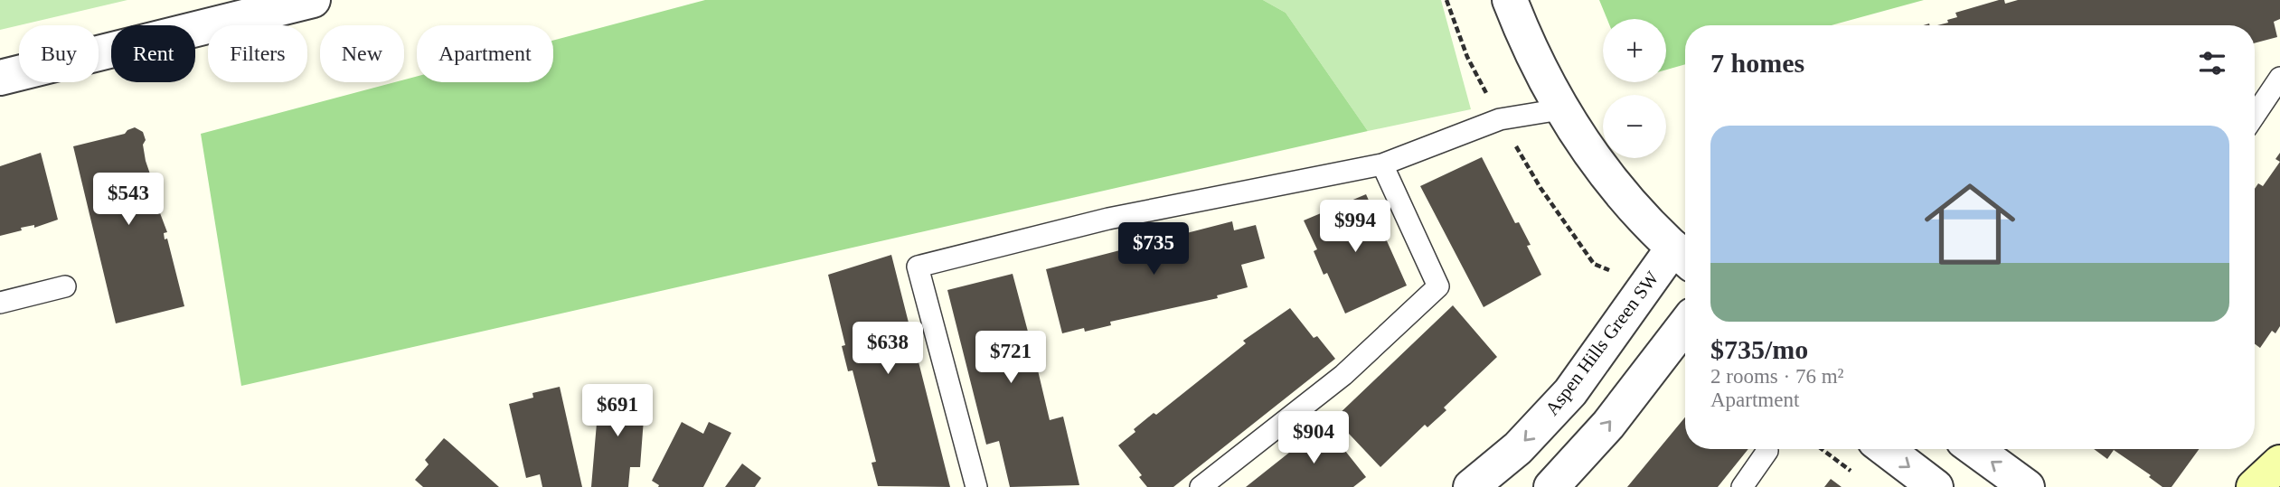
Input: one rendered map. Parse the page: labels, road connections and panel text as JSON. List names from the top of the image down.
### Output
{
  "streets": {
    "street": ["Aspen Hills Green SW"]
  },
  "page": {
    "map_buttons": ["+", "−"],
    "chip": [
      "Buy",
      "Rent",
      "Filters",
      "New",
      "Apartment"
    ],
    "heading": "7 homes",
    "list": [
      {
        "name": "$735/mo",
        "note": "2 rooms · 76 m² · Apartment"
      }
    ],
    "price": [
      "$543",
      "$994",
      "$735",
      "$638",
      "$721",
      "$691",
      "$904"
    ]
  }
}
